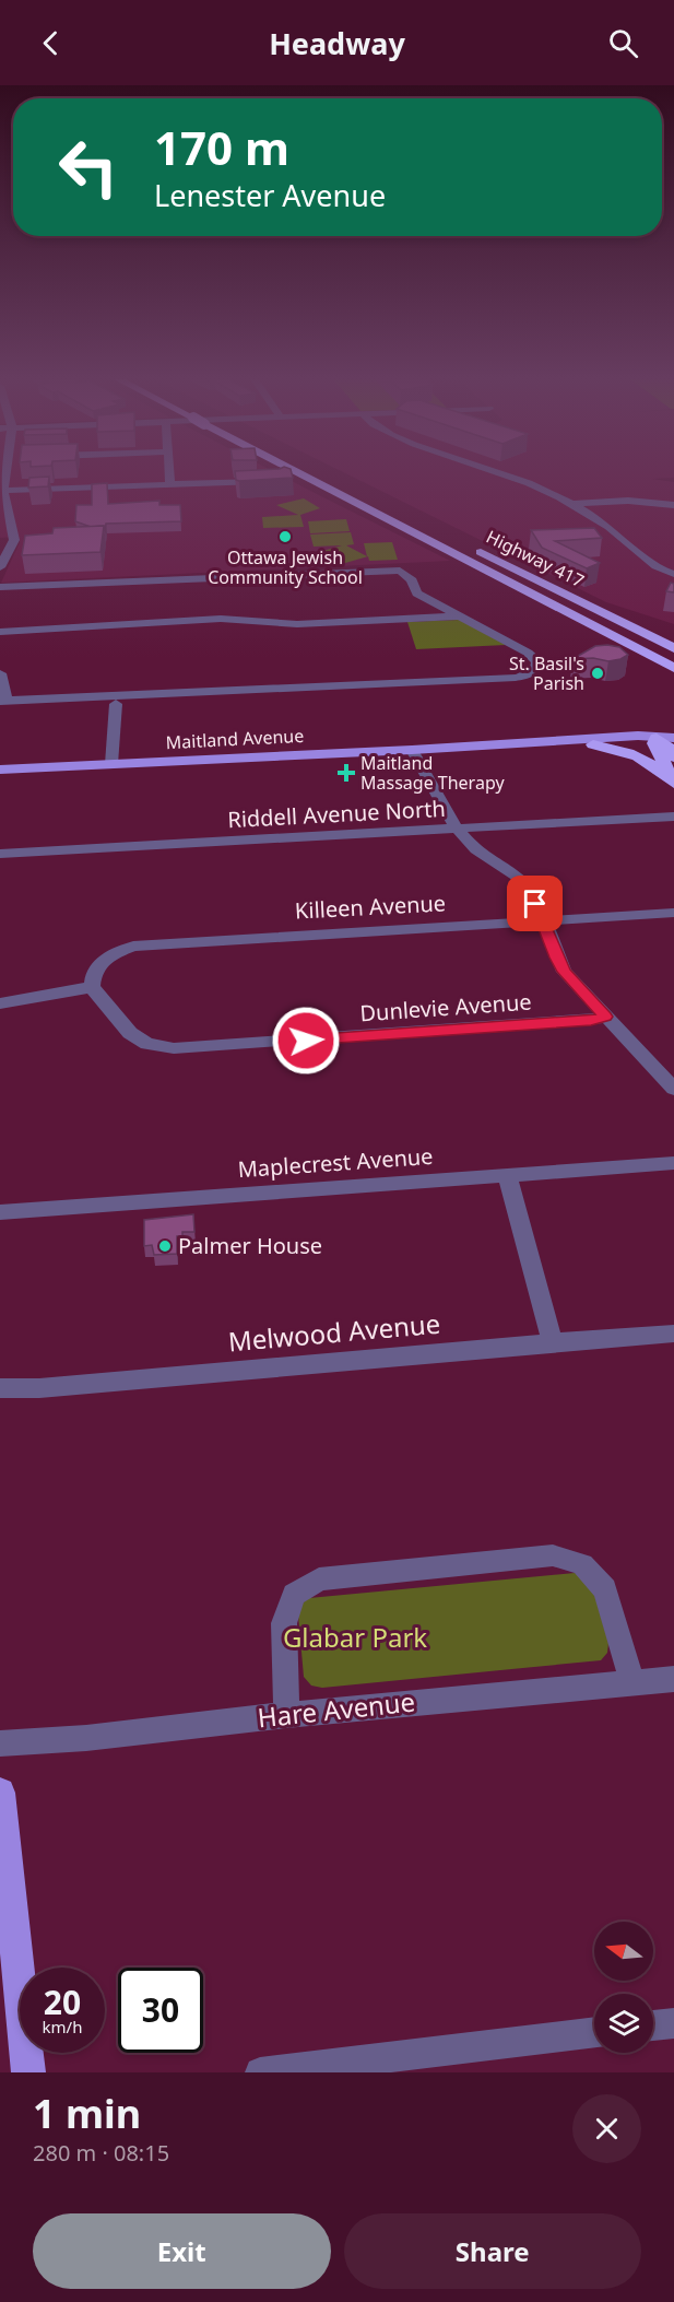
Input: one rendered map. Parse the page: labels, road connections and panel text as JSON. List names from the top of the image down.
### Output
{
  "streets": {
    "highway": ["Highway 417"],
    "main road": ["Maitland Avenue"],
    "street": [
      "Riddell Avenue North",
      "Killeen Avenue",
      "Dunlevie Avenue",
      "Maplecrest Avenue",
      "Melwood Avenue",
      "Hare Avenue"
    ]
  },
  "crossings": [
    ["Killeen Avenue", "Dunlevie Avenue"]
  ],
  "parks": ["Glabar Park"],
  "places": {
    "other": ["Ottawa Jewish Community School", "St. Basil's Parish", "Palmer House"],
    "health": ["Maitland Massage Therapy"]
  },
  "north": "left",
  "page": {
    "header": "Headway",
    "turn": ["170 m", "Lenester Avenue"],
    "speed": "20 km/h",
    "limit": "30",
    "heading": ["1 min", "280 m · 08:15"],
    "buttons": ["Exit", "Share"]
  }
}
